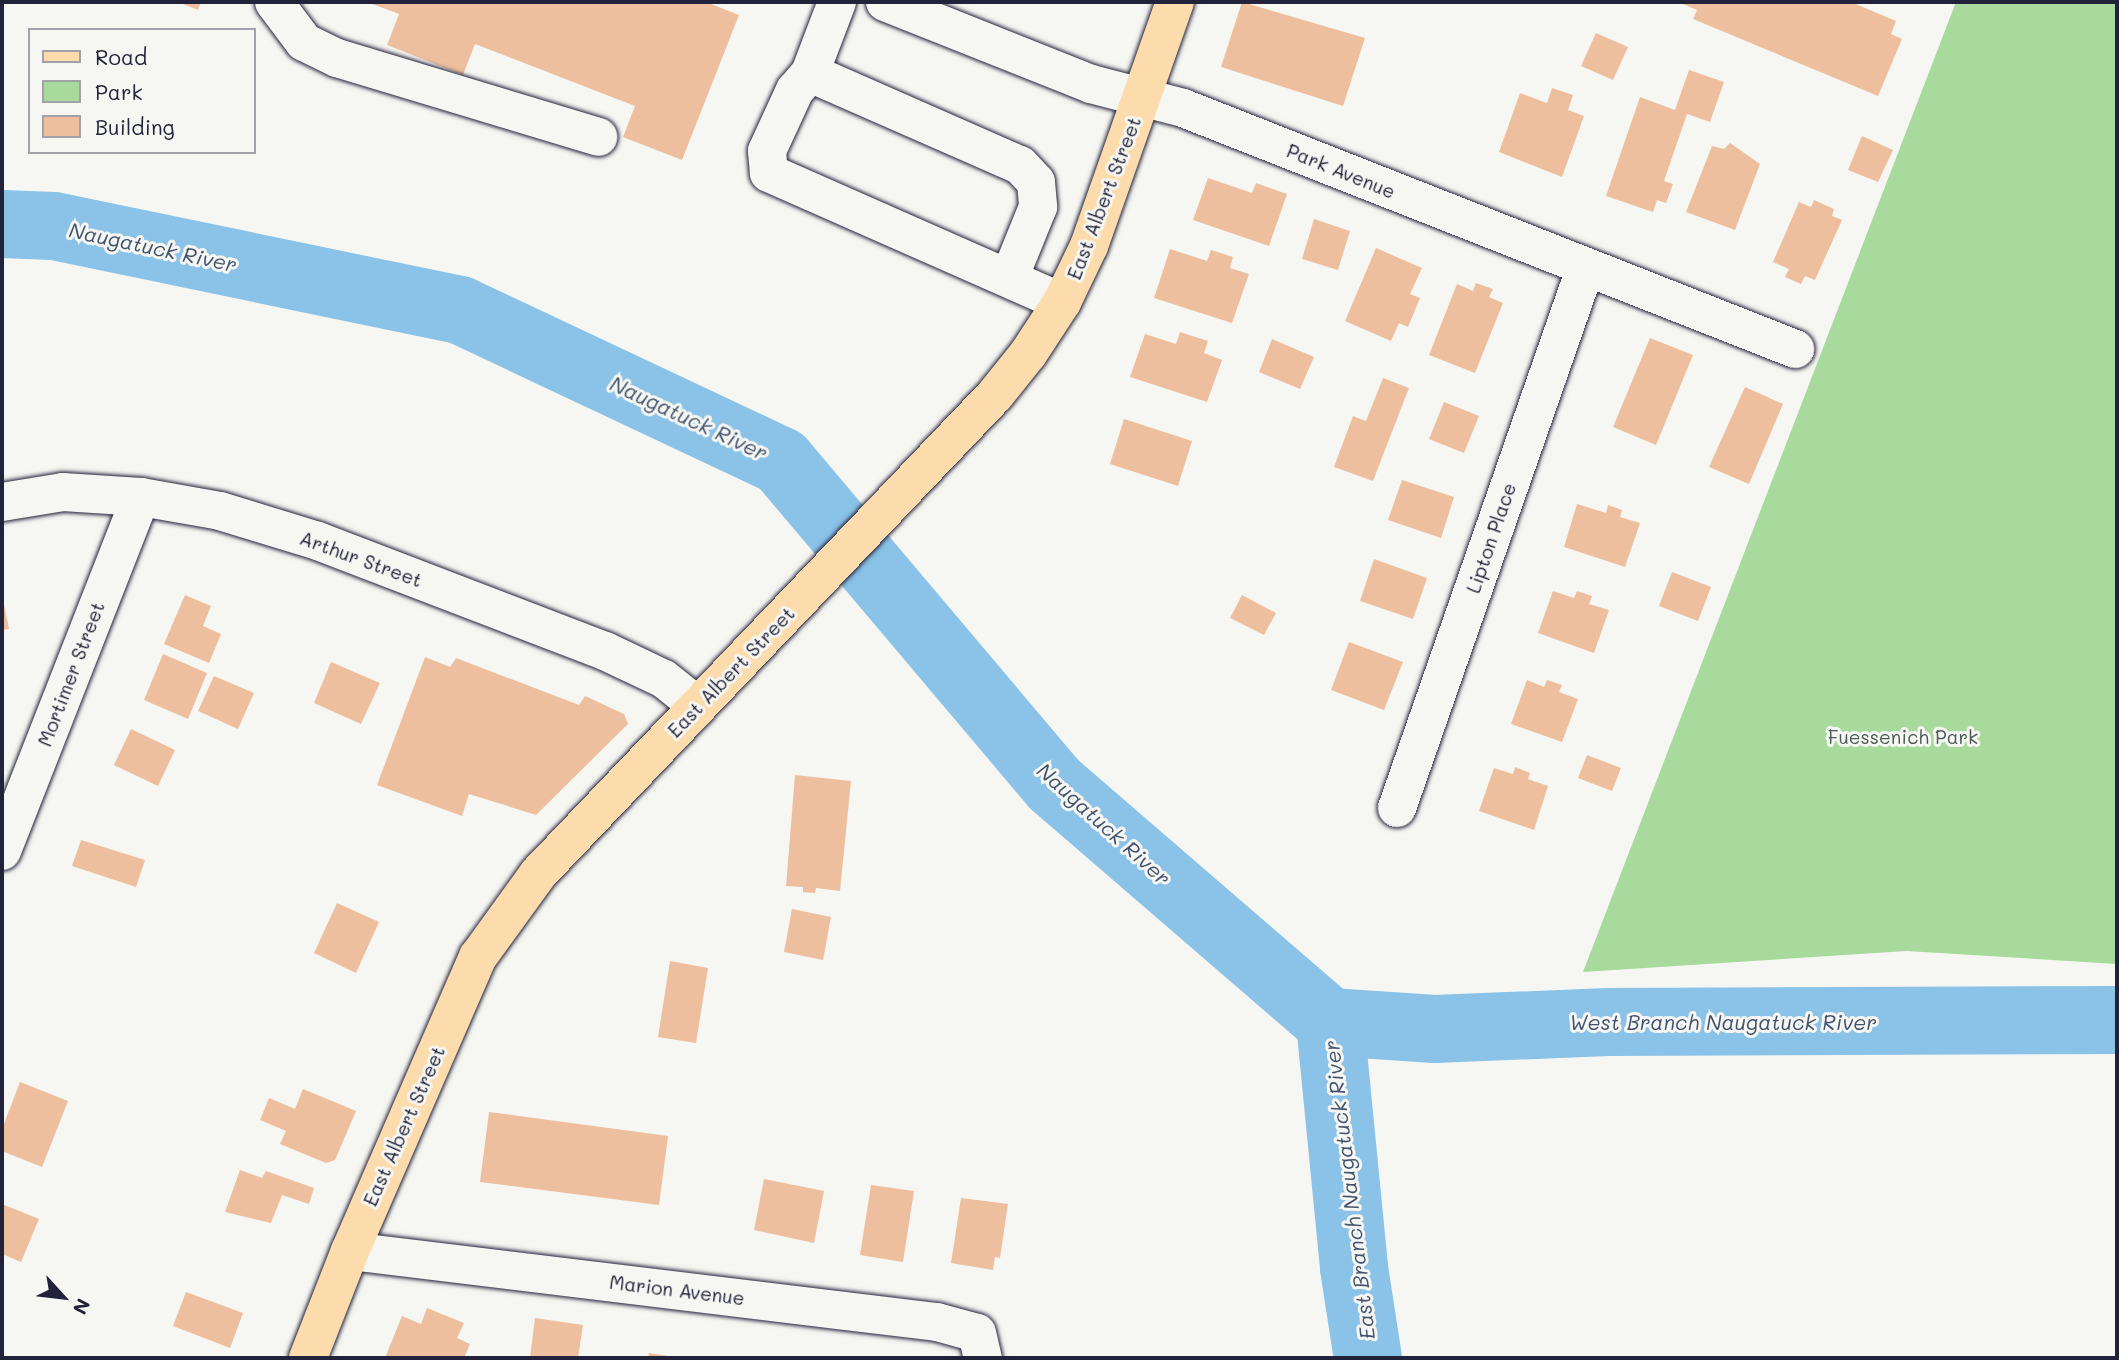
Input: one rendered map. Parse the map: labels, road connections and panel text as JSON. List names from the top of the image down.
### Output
{
  "streets": {
    "main road": ["East Albert Street"],
    "street": [
      "Park Avenue",
      "Lipton Place",
      "Arthur Street",
      "Mortimer Street",
      "Marion Avenue"
    ]
  },
  "crossings": [
    ["Park Avenue", "East Albert Street"],
    ["Park Avenue", "Lipton Place"],
    ["East Albert Street", "Arthur Street"],
    ["East Albert Street", "Marion Avenue"],
    ["Arthur Street", "Mortimer Street"]
  ],
  "water": ["Naugatuck River", "West Branch Naugatuck River", "East Branch Naugatuck River"],
  "parks": ["Fuessenich Park"],
  "legend": ["Road", "Park", "Building"],
  "north": "bottom right"
}
